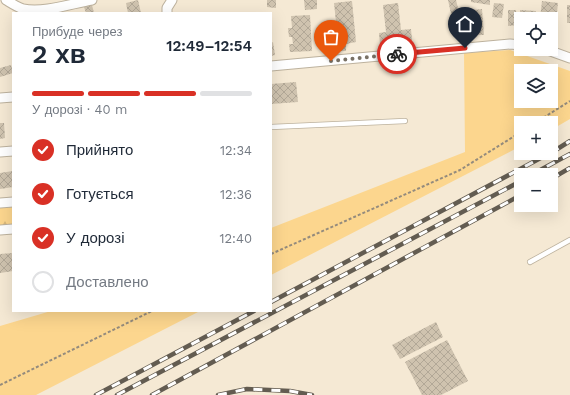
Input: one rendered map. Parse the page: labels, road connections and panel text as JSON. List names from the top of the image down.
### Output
{
  "page": {
    "map_buttons": ["+", "−"],
    "heading": ["2 хв", "Прибуде через", "12:49–12:54"],
    "bar": "У дорозі · 40 m",
    "list": [
      ["Прийнято", "12:34"],
      ["Готується", "12:36"],
      ["У дорозі", "12:40"],
      "Доставлено"
    ]
  }
}
